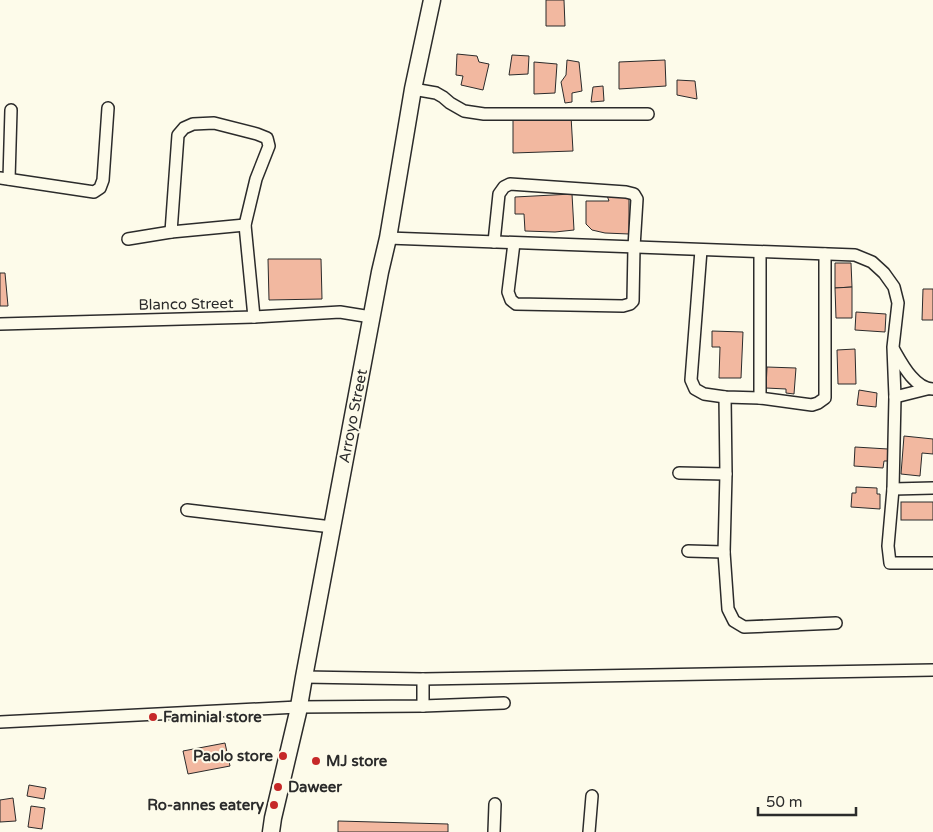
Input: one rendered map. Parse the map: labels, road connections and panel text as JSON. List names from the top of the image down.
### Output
{
  "streets": {
    "street": ["Blanco Street", "Arroyo Street"]
  },
  "crossings": [
    ["Blanco Street", "Arroyo Street"]
  ],
  "places": [
    "Faminial store",
    "Paolo store",
    "MJ store",
    "Daweer",
    "Ro-annes eatery"
  ],
  "scale_bar": "50 m"
}
